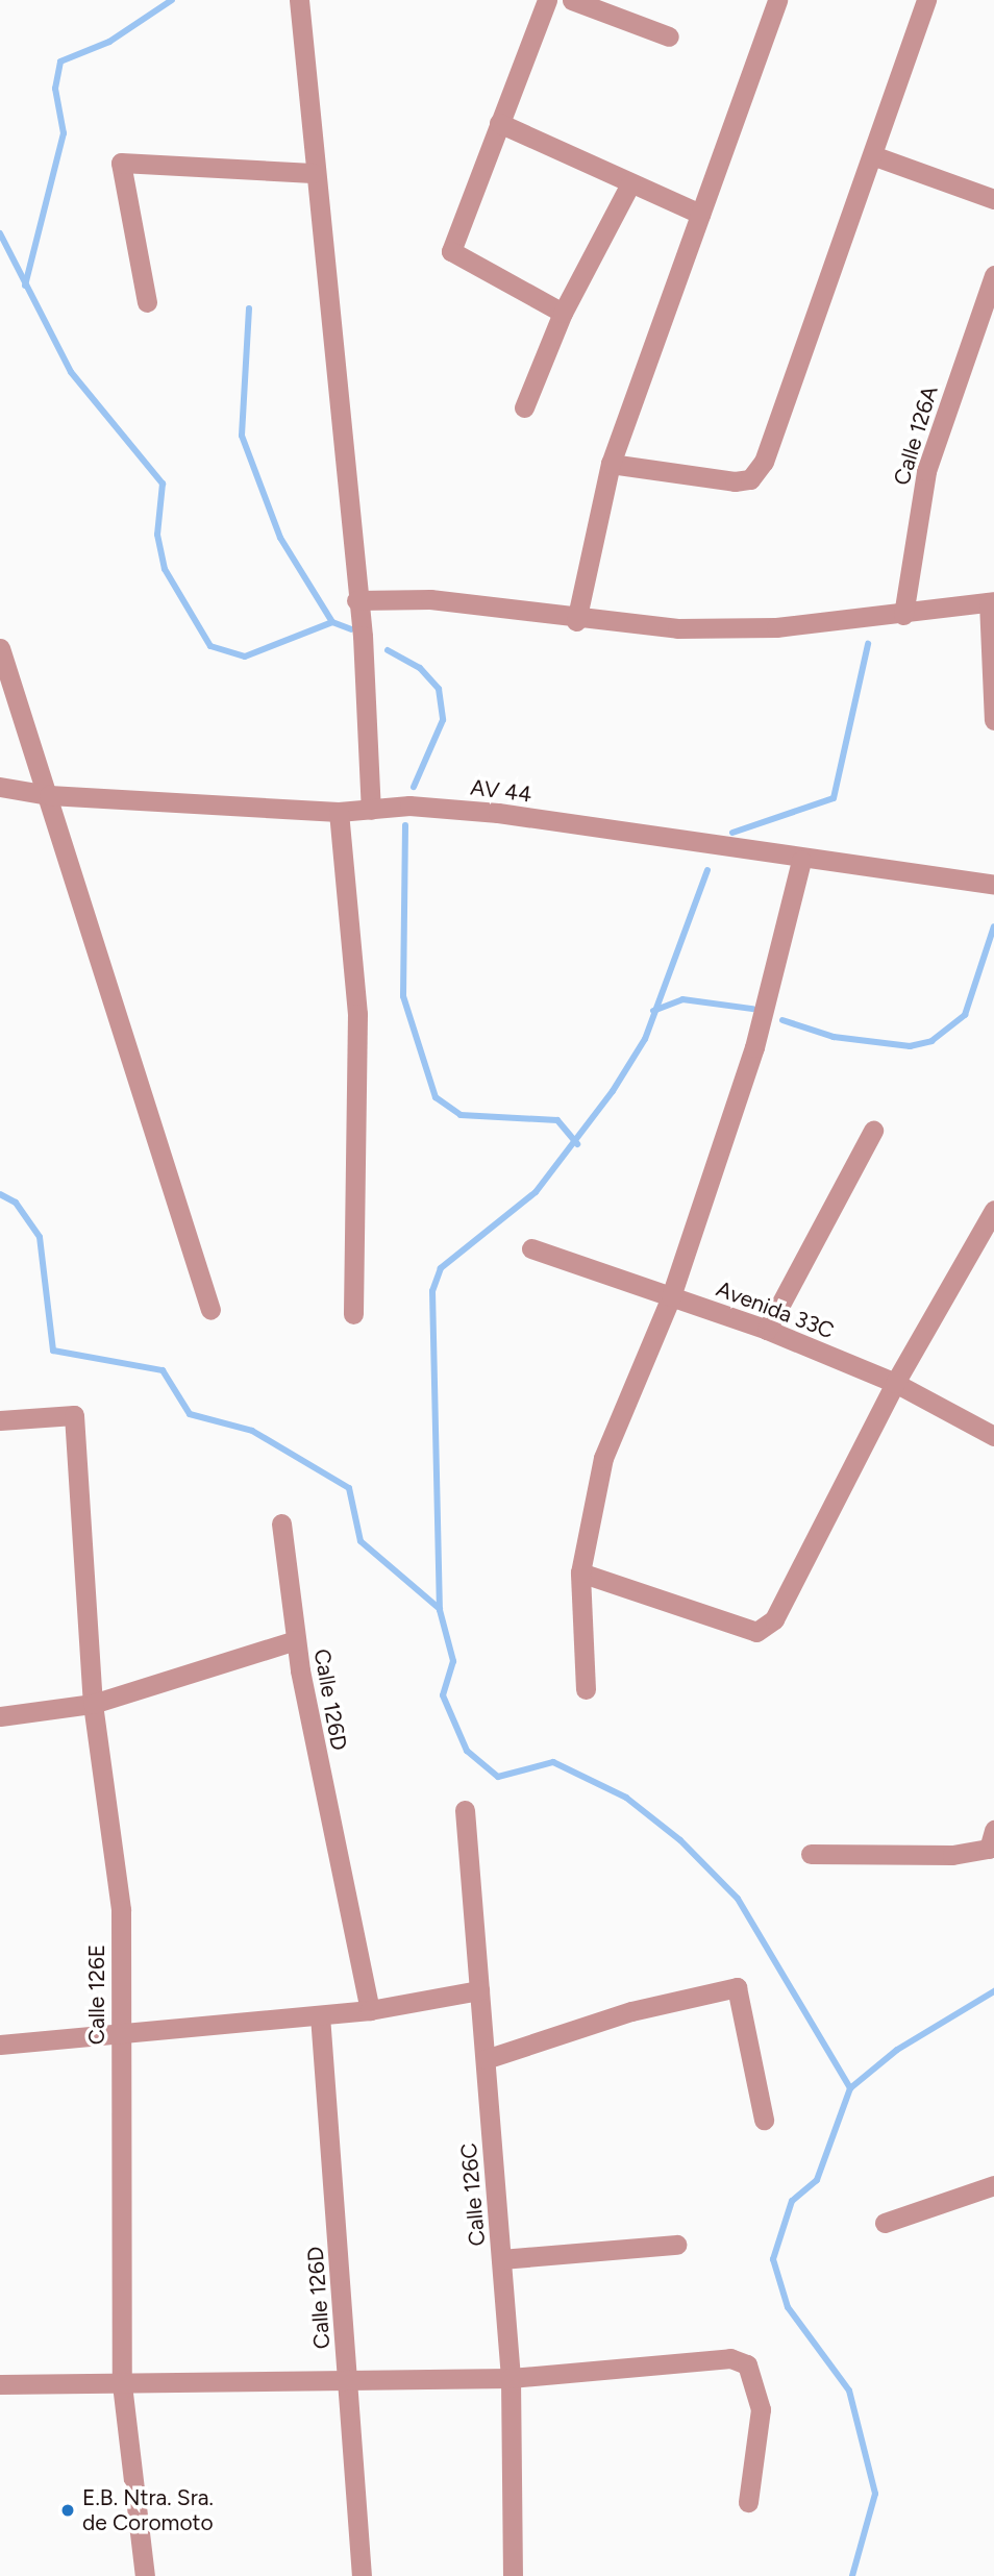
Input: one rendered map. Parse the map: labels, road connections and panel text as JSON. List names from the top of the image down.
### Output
{
  "streets": {
    "street": [
      "Calle 126A",
      "AV 44",
      "Avenida 33C",
      "Calle 126D",
      "Calle 126E",
      "Calle 126C"
    ]
  },
  "places": ["E.B. Ntra. Sra. de Coromoto"]
}
